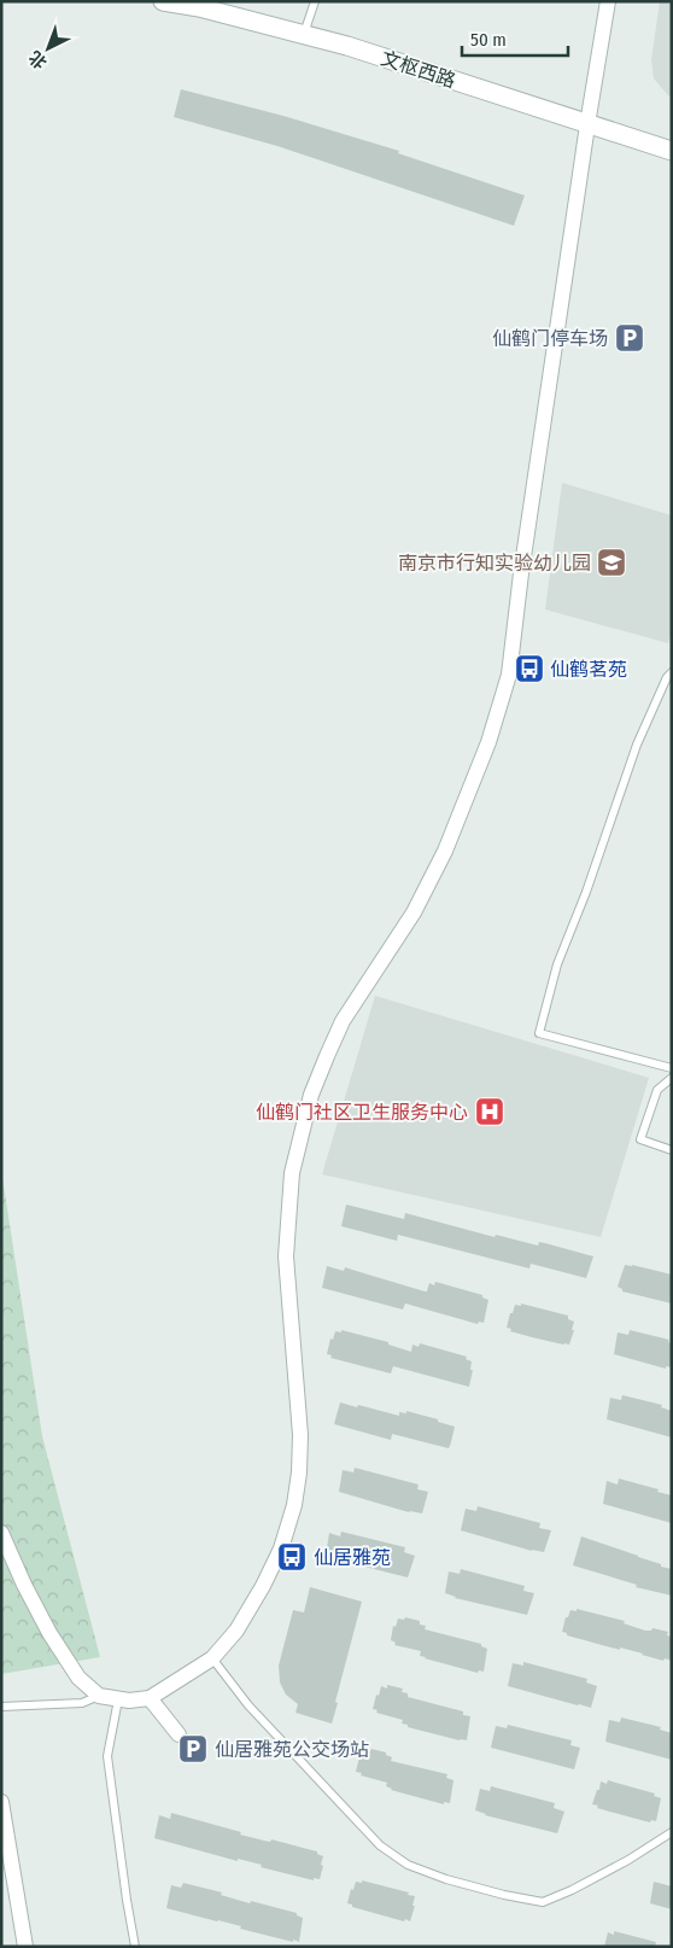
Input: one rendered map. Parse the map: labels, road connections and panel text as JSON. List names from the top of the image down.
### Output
{
  "streets": {
    "street": ["文枢西路"]
  },
  "places": {
    "parking": ["仙鹤门停车场", "仙居雅苑公交场站"],
    "school or university": ["南京市行知实验幼儿园"],
    "bus stop": ["仙鹤茗苑", "仙居雅苑"],
    "hospital": ["仙鹤门社区卫生服务中心"]
  },
  "scale_bar": "50 m",
  "north": "bottom left"
}
